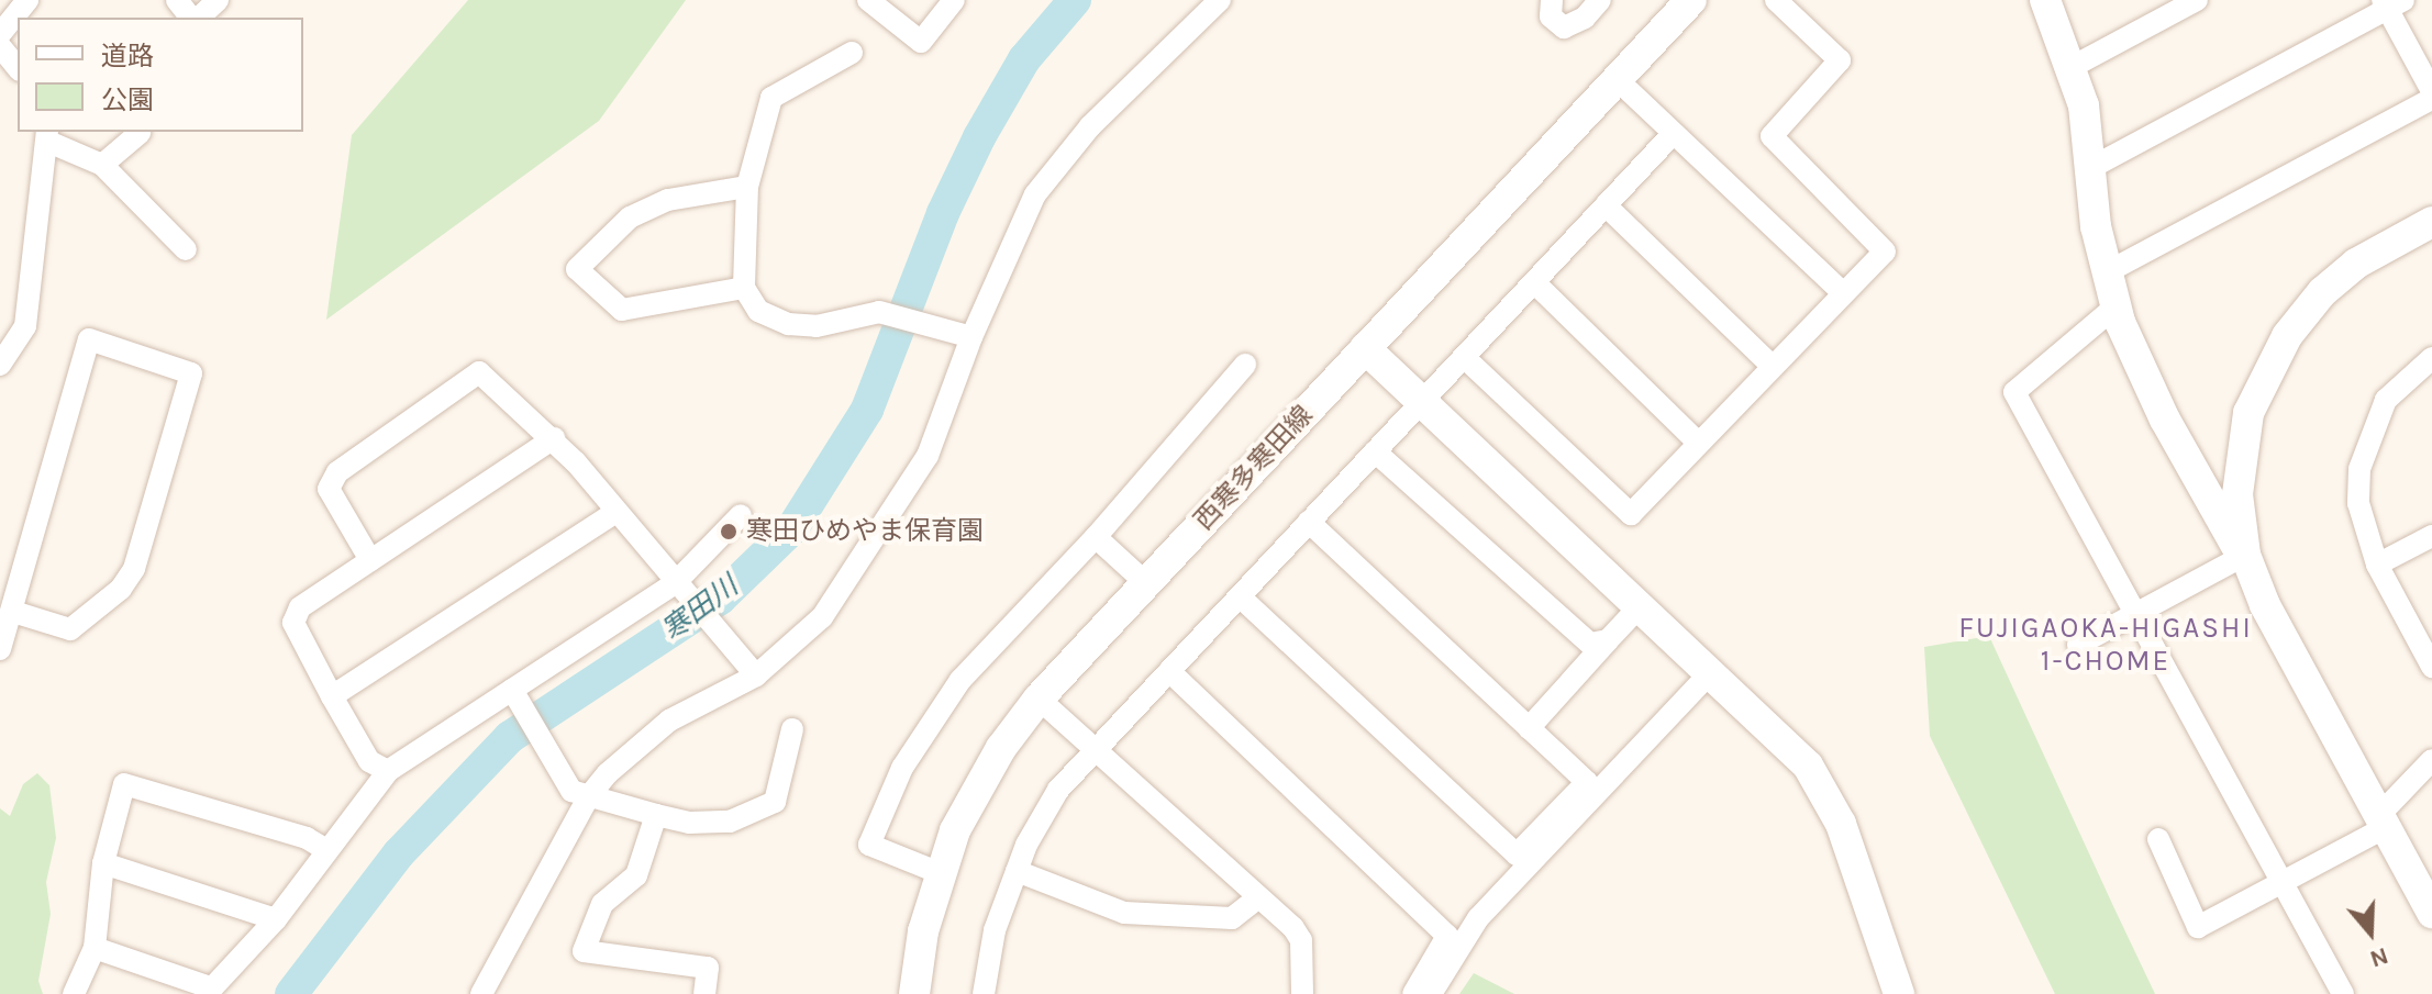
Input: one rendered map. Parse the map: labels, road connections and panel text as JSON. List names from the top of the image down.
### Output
{
  "streets": {
    "street": ["西寒多寒田線"]
  },
  "districts": ["FUJIGAOKA-HIGASHI 1-CHOME"],
  "water": ["寒田川"],
  "places": ["寒田ひめやま保育園"],
  "legend": ["道路", "公園"],
  "north": "bottom"
}
